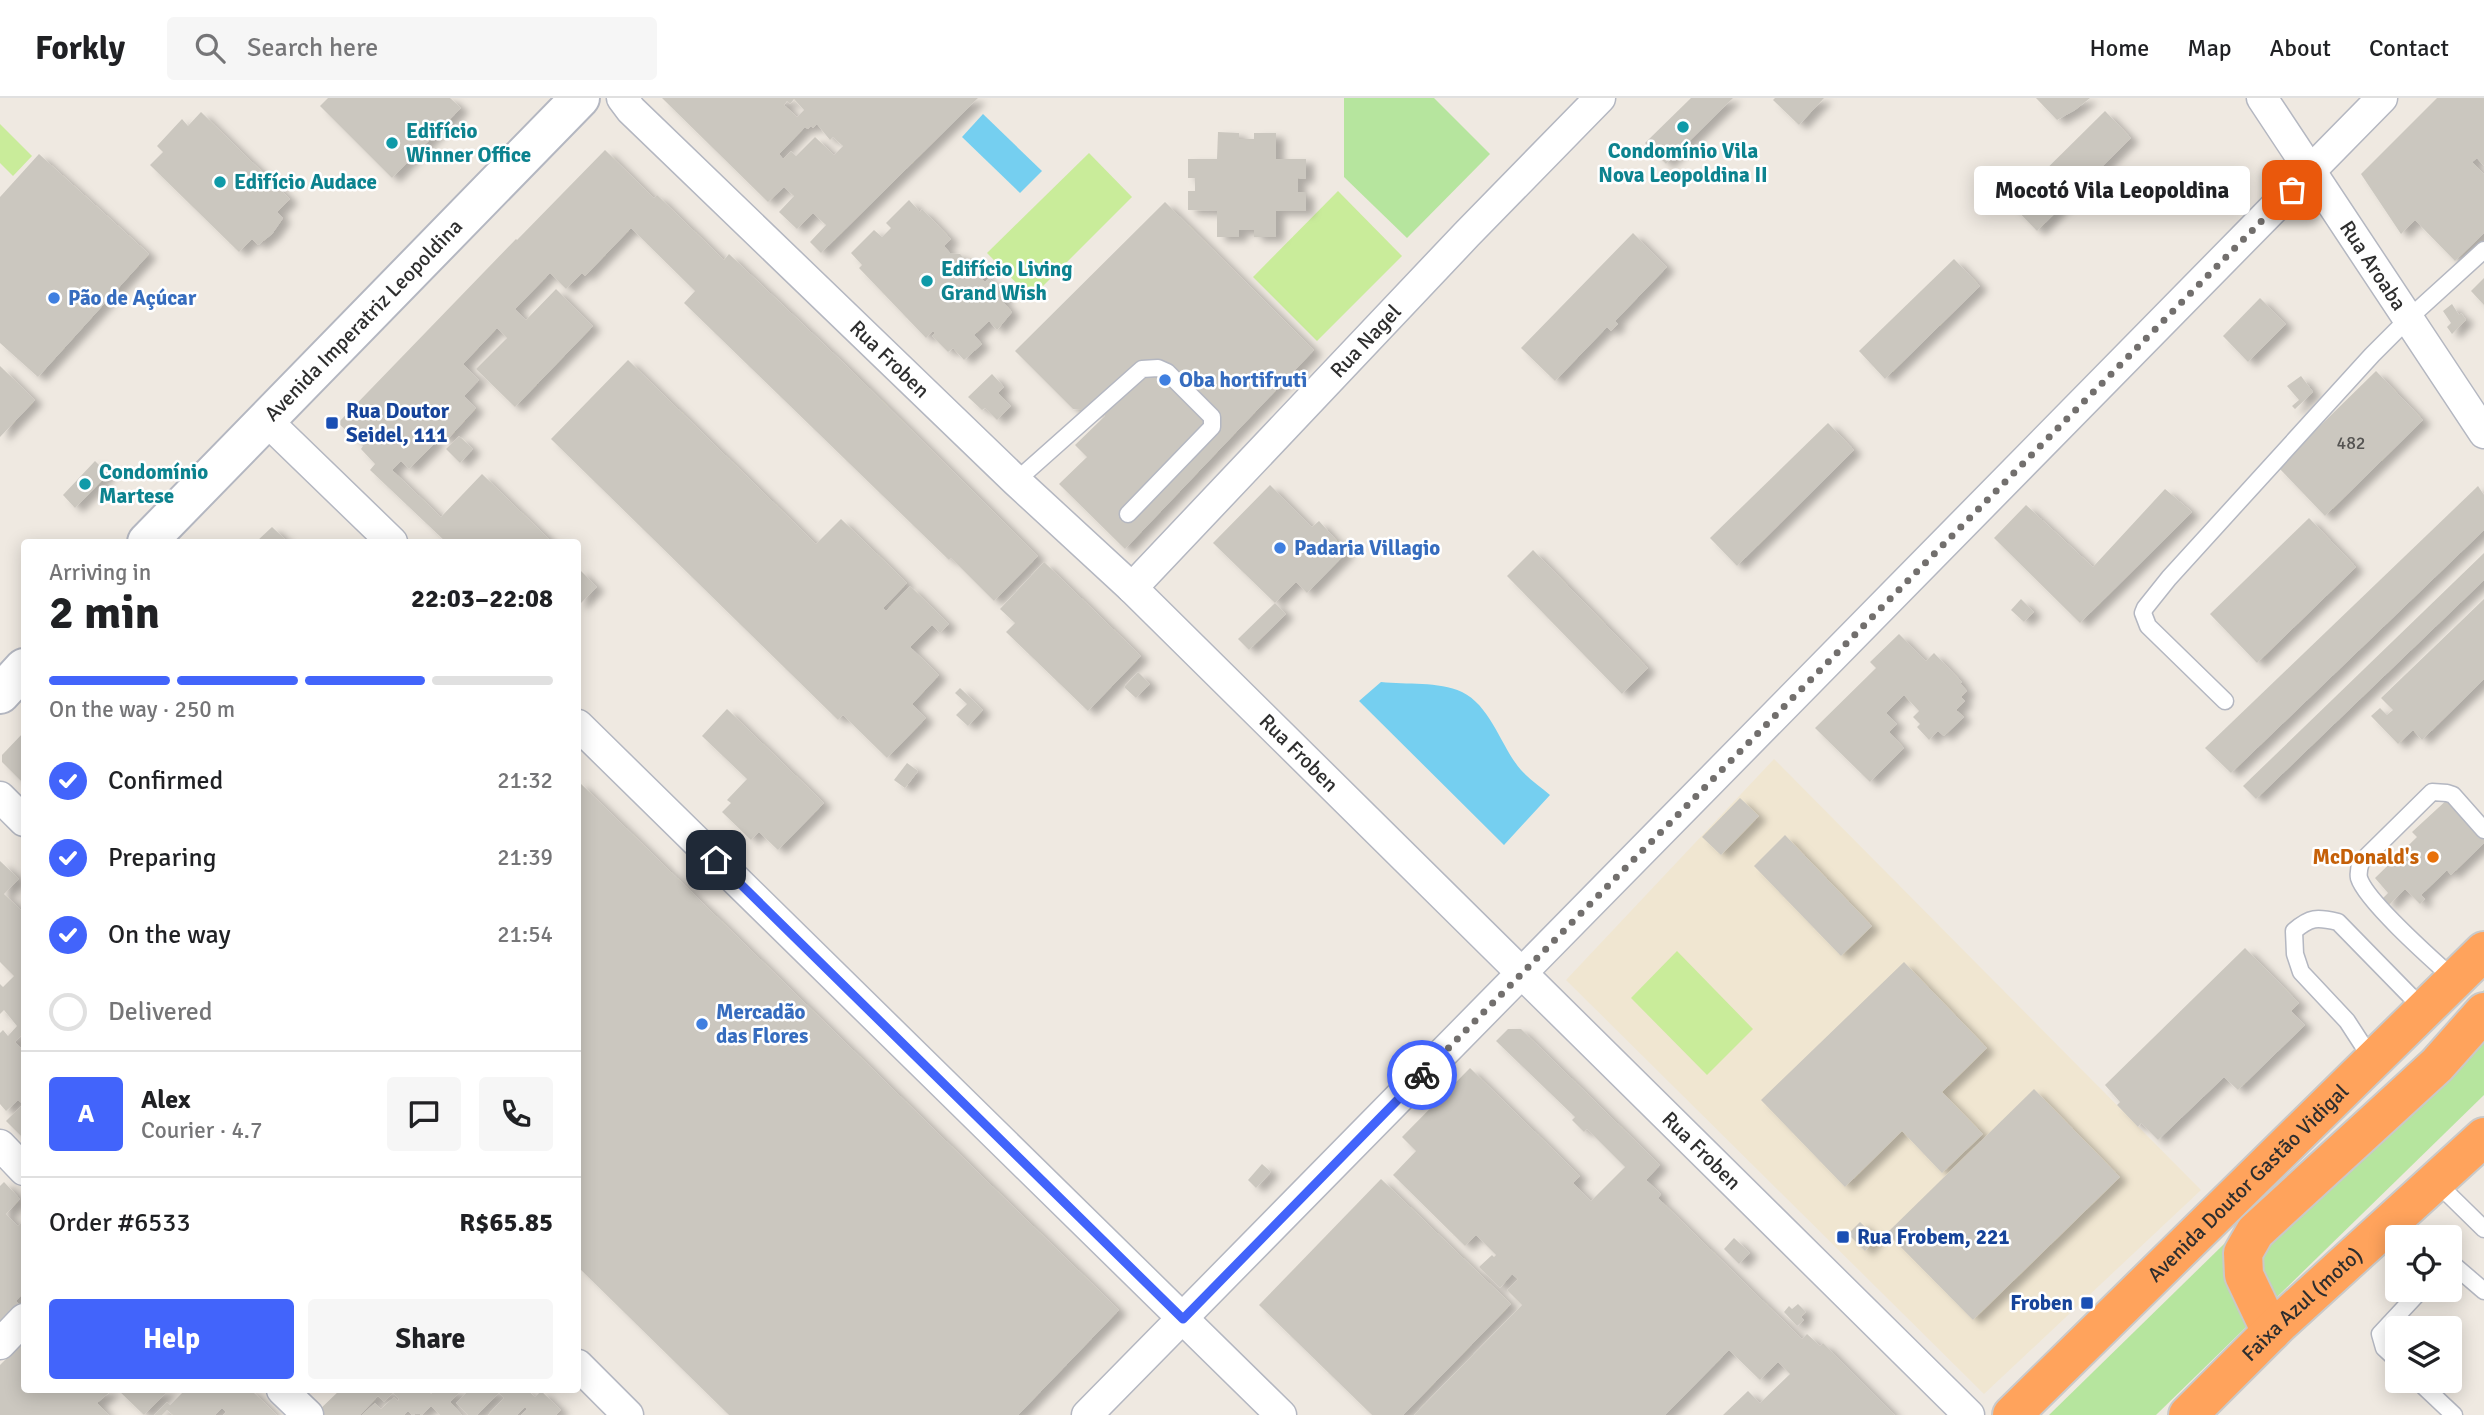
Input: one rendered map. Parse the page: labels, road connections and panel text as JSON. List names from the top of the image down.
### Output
{
  "streets": {
    "highway": ["Avenida Doutor Gastão Vidigal"],
    "main road": ["Avenida Imperatriz Leopoldina", "Faixa Azul (moto)"],
    "street": ["Rua Aroaba", "Rua Nagel", "Rua Froben"]
  },
  "crossings": [
    ["Rua Nagel", "Rua Froben"]
  ],
  "places": {
    "other": [
      "Condomínio Vila Nova Leopoldina II",
      "Edifício Winner Office",
      "Edifício Audace",
      "Mocotó Vila Leopoldina",
      "Edifício Living Grand Wish",
      "Pão de Açúcar",
      "Oba hortifruti",
      "Condomínio Martese",
      "Padaria Villagio",
      "McDonald's",
      "Mercadão das Flores"
    ],
    "transit": ["Rua Doutor Seidel, 111", "Rua Frobem, 221", "Froben"]
  },
  "house_numbers": ["482"],
  "page": {
    "header": "Forkly",
    "search": "Search here",
    "nav": [
      "Home",
      "Map",
      "About",
      "Contact"
    ],
    "bubble": "Mocotó Vila Leopoldina",
    "heading": ["2 min", "Arriving in", "22:03–22:08"],
    "panel": [
      "Alex",
      "Courier · 4.7",
      "Order #6533",
      "R$65.85"
    ],
    "bar": "On the way · 250 m",
    "list": [
      ["Confirmed", "21:32"],
      ["Preparing", "21:39"],
      ["On the way", "21:54"],
      "Delivered"
    ],
    "round": "A",
    "buttons": ["Help", "Share"]
  }
}
